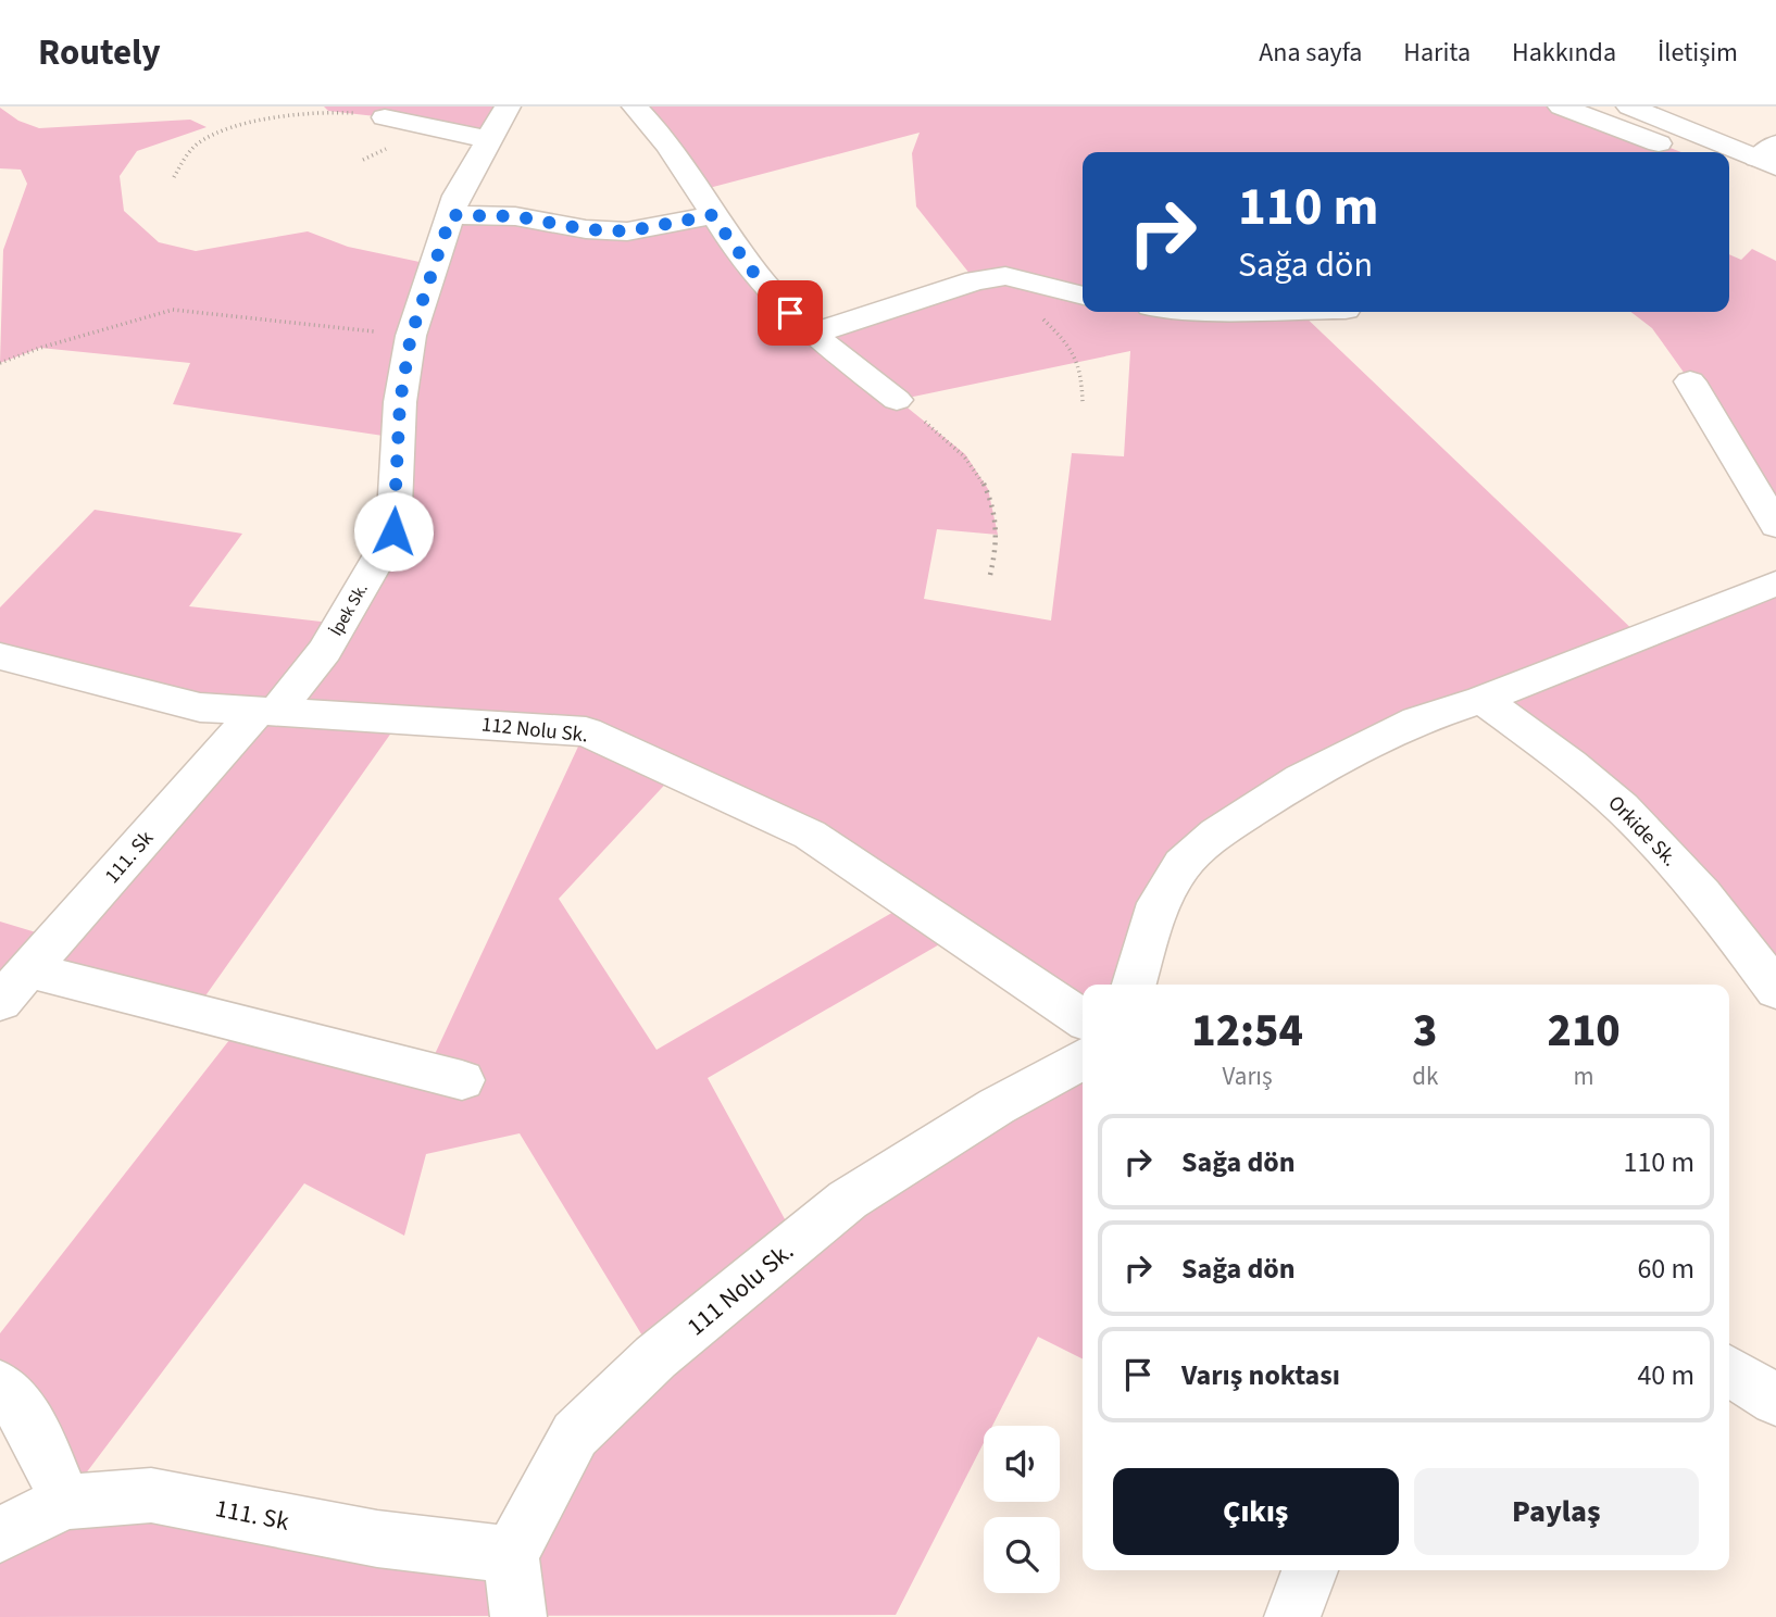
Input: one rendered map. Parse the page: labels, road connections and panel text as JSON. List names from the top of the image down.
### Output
{
  "streets": {
    "main road": [
      "İpek Sk.",
      "112 Nolu Sk.",
      "Orkide Sk.",
      "111. Sk",
      "111 Nolu Sk."
    ]
  },
  "crossings": [
    ["İpek Sk.", "112 Nolu Sk."],
    ["İpek Sk.", "111. Sk"],
    ["112 Nolu Sk.", "111. Sk"],
    ["111. Sk", "111 Nolu Sk."]
  ],
  "page": {
    "header": "Routely",
    "nav": [
      "Ana sayfa",
      "Harita",
      "Hakkında",
      "İletişim"
    ],
    "turn": ["110 m", "Sağa dön"],
    "eta": [
      "12:54",
      "Varış",
      "3",
      "dk",
      "210",
      "m"
    ],
    "list": [
      {
        "name": "Sağa dön",
        "value": "110 m"
      },
      {
        "name": "Sağa dön",
        "value": "60 m"
      },
      {
        "name": "Varış noktası",
        "value": "40 m"
      }
    ],
    "buttons": ["Çıkış", "Paylaş"]
  }
}
